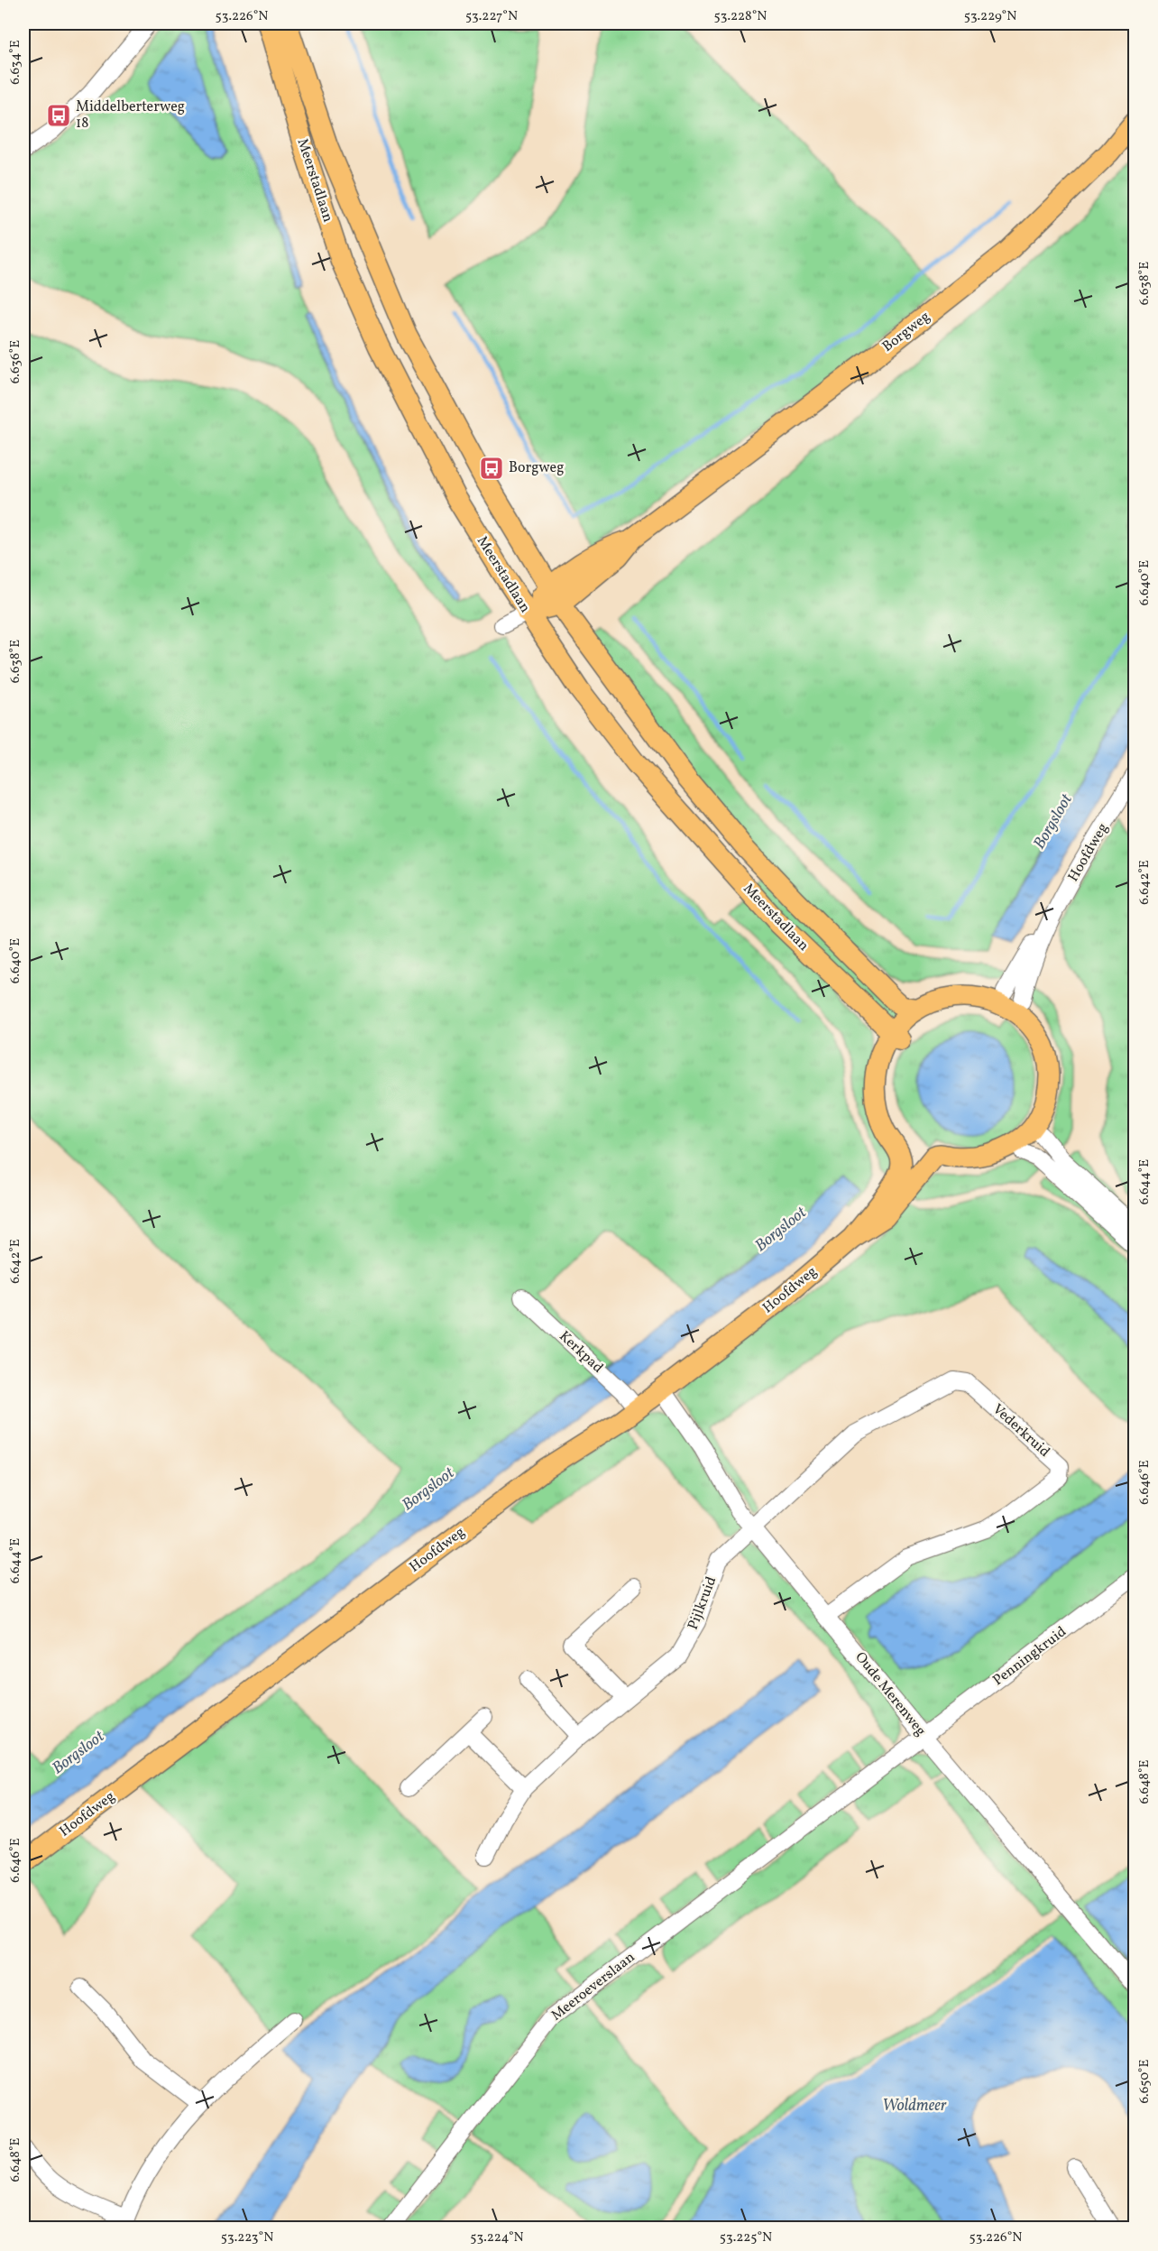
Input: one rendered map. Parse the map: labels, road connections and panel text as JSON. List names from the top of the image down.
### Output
{
  "streets": {
    "main road": ["Meerstadlaan", "Borgweg", "Hoofdweg"],
    "street": [
      "Kerkpad",
      "Vederkruid",
      "Pijlkruid",
      "Penningkruid",
      "Oude Merenweg",
      "Meeroeverslaan"
    ]
  },
  "crossings": [
    ["Meerstadlaan", "Borgweg"],
    ["Meerstadlaan", "Hoofdweg"],
    ["Hoofdweg", "Kerkpad"],
    ["Hoofdweg", "Oude Merenweg"],
    ["Vederkruid", "Pijlkruid"],
    ["Vederkruid", "Oude Merenweg"],
    ["Pijlkruid", "Oude Merenweg"],
    ["Penningkruid", "Oude Merenweg"],
    ["Penningkruid", "Meeroeverslaan"],
    ["Oude Merenweg", "Meeroeverslaan"]
  ],
  "water": ["Borgsloot", "Woldmeer"],
  "places": {
    "bus stop": ["Middelberterweg 18", "Borgweg"]
  },
  "coordinates": [
    "53.226°N",
    "53.227°N",
    "53.228°N",
    "53.229°N",
    "6.634°E",
    "6.638°E",
    "6.636°E",
    "6.640°E",
    "6.642°E",
    "6.644°E",
    "6.646°E",
    "6.648°E",
    "6.650°E",
    "53.223°N",
    "53.224°N",
    "53.225°N"
  ]
}
